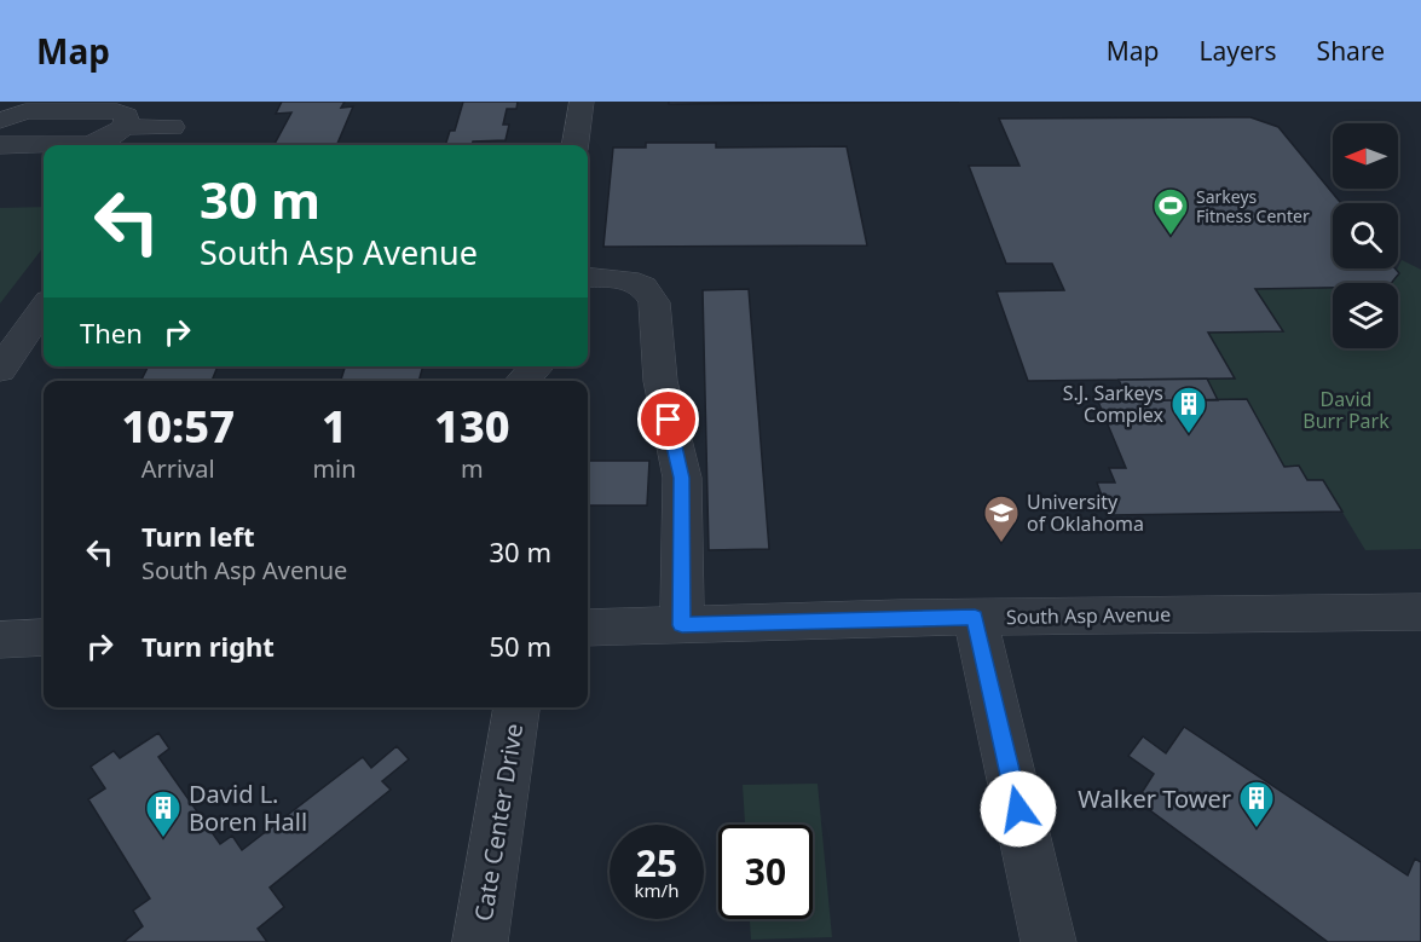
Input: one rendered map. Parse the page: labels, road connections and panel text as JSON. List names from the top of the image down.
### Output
{
  "streets": {
    "street": ["South Asp Avenue", "Cate Center Drive"]
  },
  "parks": ["David Burr Park"],
  "places": {
    "sports": ["Sarkeys Fitness Center"],
    "building": ["S.J. Sarkeys Complex", "Walker Tower", "David L. Boren Hall"],
    "school or university": ["University of Oklahoma"]
  },
  "north": "left",
  "page": {
    "header": "Map",
    "nav": ["Map", "Layers", "Share"],
    "turn": ["30 m", "South Asp Avenue"],
    "then": "Then",
    "eta": [
      "10:57",
      "Arrival",
      "1",
      "min",
      "130",
      "m"
    ],
    "list": [
      {
        "name": "Turn left",
        "note": "South Asp Avenue",
        "value": "30 m"
      },
      {
        "name": "Turn right",
        "value": "50 m"
      }
    ],
    "speed": "25 km/h",
    "limit": "30"
  }
}
